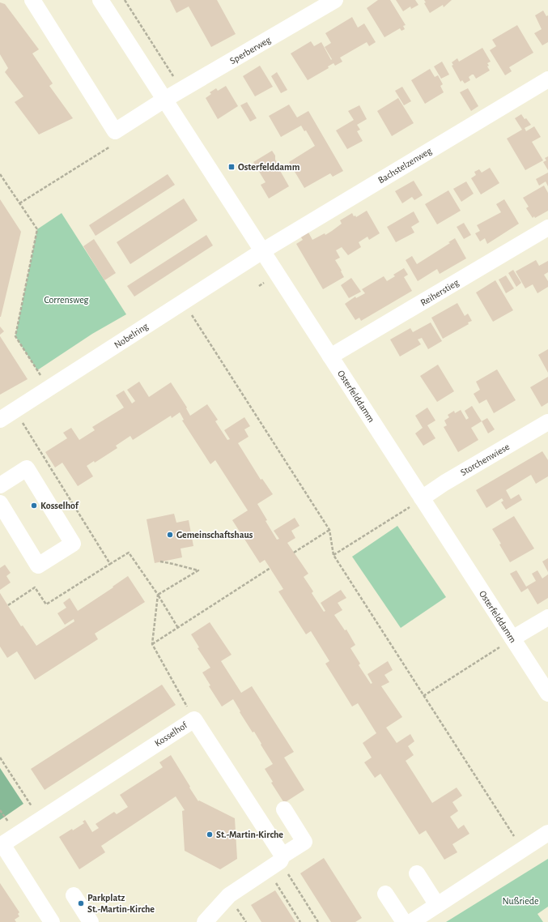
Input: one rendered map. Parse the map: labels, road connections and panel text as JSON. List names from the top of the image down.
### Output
{
  "streets": {
    "street": [
      "Sperberweg",
      "Bachstelzenweg",
      "Reiherstieg",
      "Nobelring",
      "Osterfelddamm",
      "Storchenwiese",
      "Kosselhof"
    ]
  },
  "crossings": [
    ["Sperberweg", "Osterfelddamm"],
    ["Bachstelzenweg", "Nobelring"],
    ["Bachstelzenweg", "Osterfelddamm"],
    ["Reiherstieg", "Osterfelddamm"],
    ["Nobelring", "Osterfelddamm"],
    ["Osterfelddamm", "Storchenwiese"]
  ],
  "parks": ["Corrensweg", "Nußriede"],
  "places": {
    "transit": ["Osterfelddamm"],
    "other": [
      "Kosselhof",
      "Gemeinschaftshaus",
      "St.-Martin-Kirche",
      "Parkplatz St.-Martin-Kirche"
    ]
  }
}
